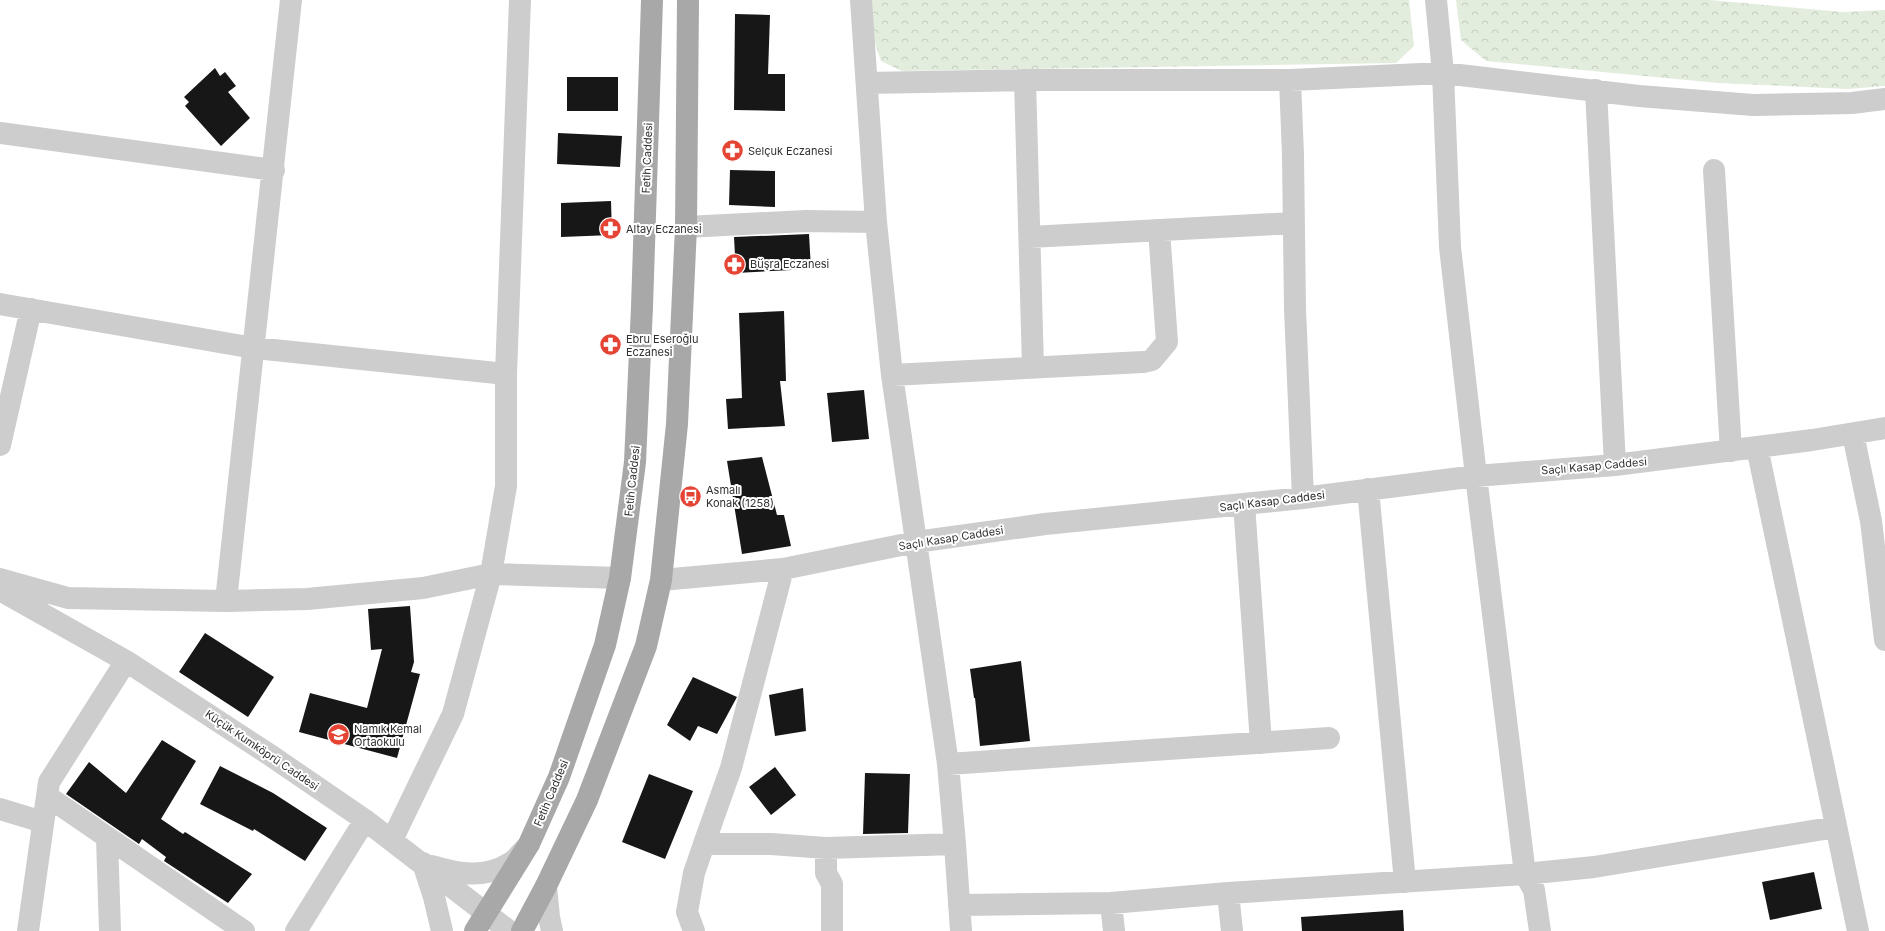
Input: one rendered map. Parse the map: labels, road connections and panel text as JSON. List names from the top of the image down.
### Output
{
  "streets": {
    "main road": ["Fetih Caddesi"],
    "street": ["Saçlı Kasap Caddesi", "Küçük Kumköprü Caddesi"]
  },
  "crossings": [
    ["Fetih Caddesi", "Küçük Kumköprü Caddesi"]
  ],
  "places": {
    "pharmacy": [
      "Selçuk Eczanesi",
      "Altay Eczanesi",
      "Büşra Eczanesi",
      "Ebru Eseroğlu Eczanesi"
    ],
    "bus stop": ["Asmalı Konak (1258)"],
    "school or university": ["Namık Kemal Ortaokulu"]
  }
}
